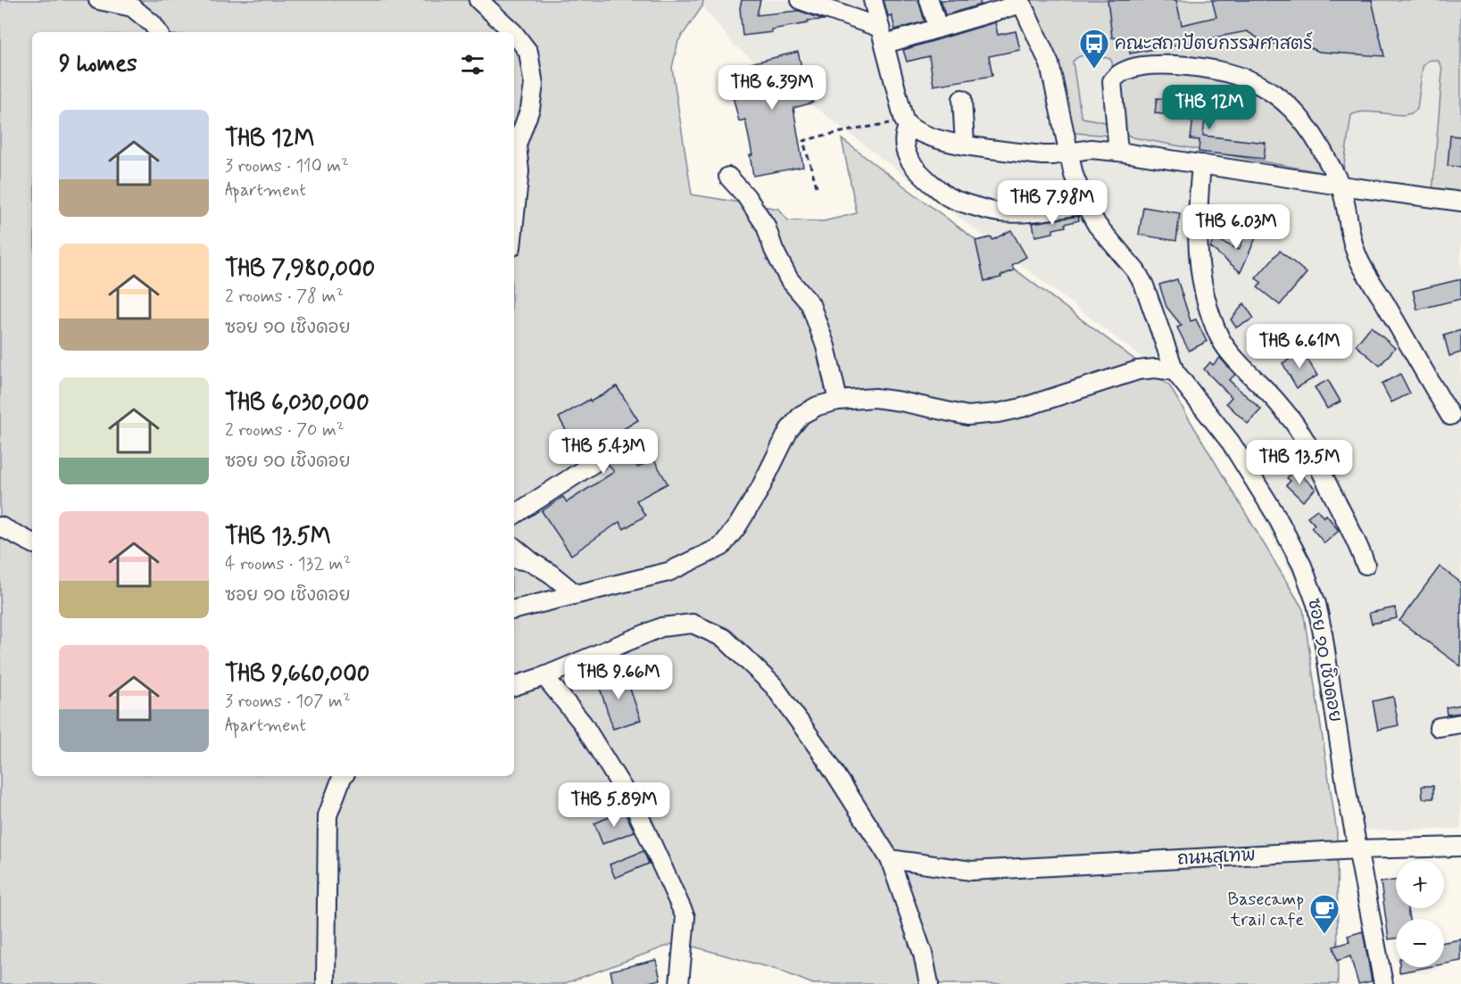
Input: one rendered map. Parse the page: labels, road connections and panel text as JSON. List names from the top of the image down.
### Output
{
  "streets": {
    "street": ["ซอย ๑๐ เชิงดอย", "ถนนสุเทพ"]
  },
  "crossings": [
    ["ซอย ๑๐ เชิงดอย", "ถนนสุเทพ"]
  ],
  "places": {
    "bus stop": ["คณะสถาปัตยกรรมศาสตร์"],
    "cafe": ["Basecamp trail cafe"]
  },
  "page": {
    "heading": "9 homes",
    "price": [
      "THB 6.39M",
      "THB 12M",
      "THB 7.98M",
      "THB 6.03M",
      "THB 6.61M",
      "THB 5.43M",
      "THB 13.5M",
      "THB 9.66M",
      "THB 5.89M"
    ],
    "list": [
      {
        "name": "THB 12M",
        "note": "3 rooms · 110 m² · Apartment"
      },
      {
        "name": "THB 7,980,000",
        "note": "2 rooms · 78 m² · ซอย ๑๐ เชิงดอย"
      },
      {
        "name": "THB 6,030,000",
        "note": "2 rooms · 70 m² · ซอย ๑๐ เชิงดอย"
      },
      {
        "name": "THB 13.5M",
        "note": "4 rooms · 132 m² · ซอย ๑๐ เชิงดอย"
      },
      {
        "name": "THB 9,660,000",
        "note": "3 rooms · 107 m² · Apartment"
      }
    ],
    "map_buttons": ["+", "−"]
  }
}
